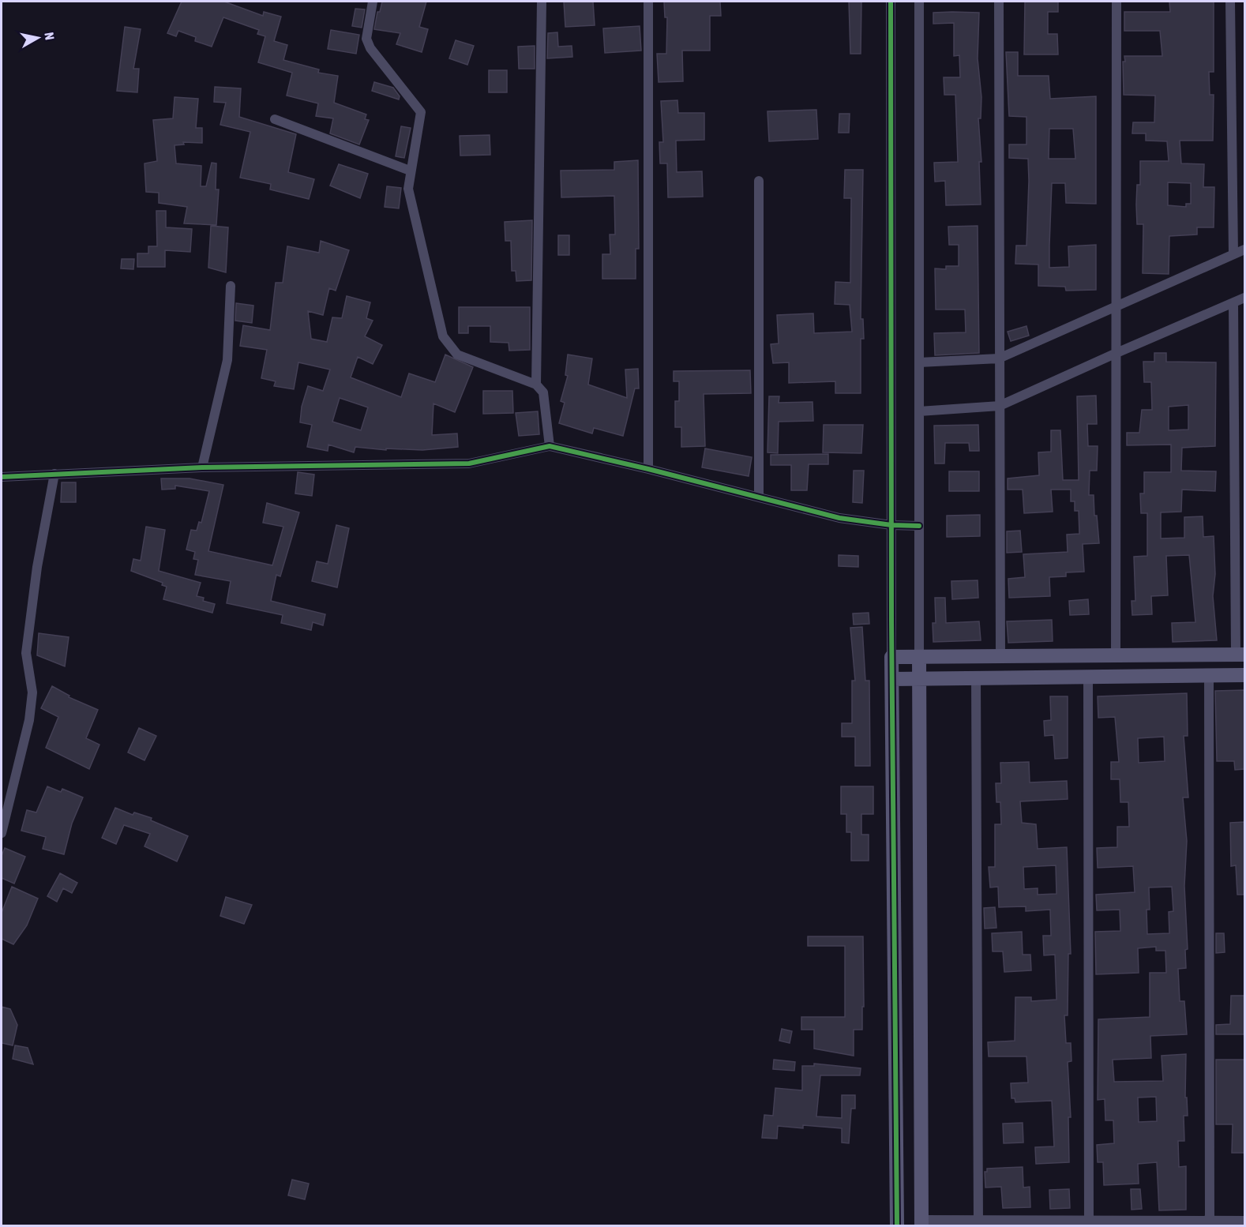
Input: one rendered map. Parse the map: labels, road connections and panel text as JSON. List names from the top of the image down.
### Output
{
  "north": "right"
}
